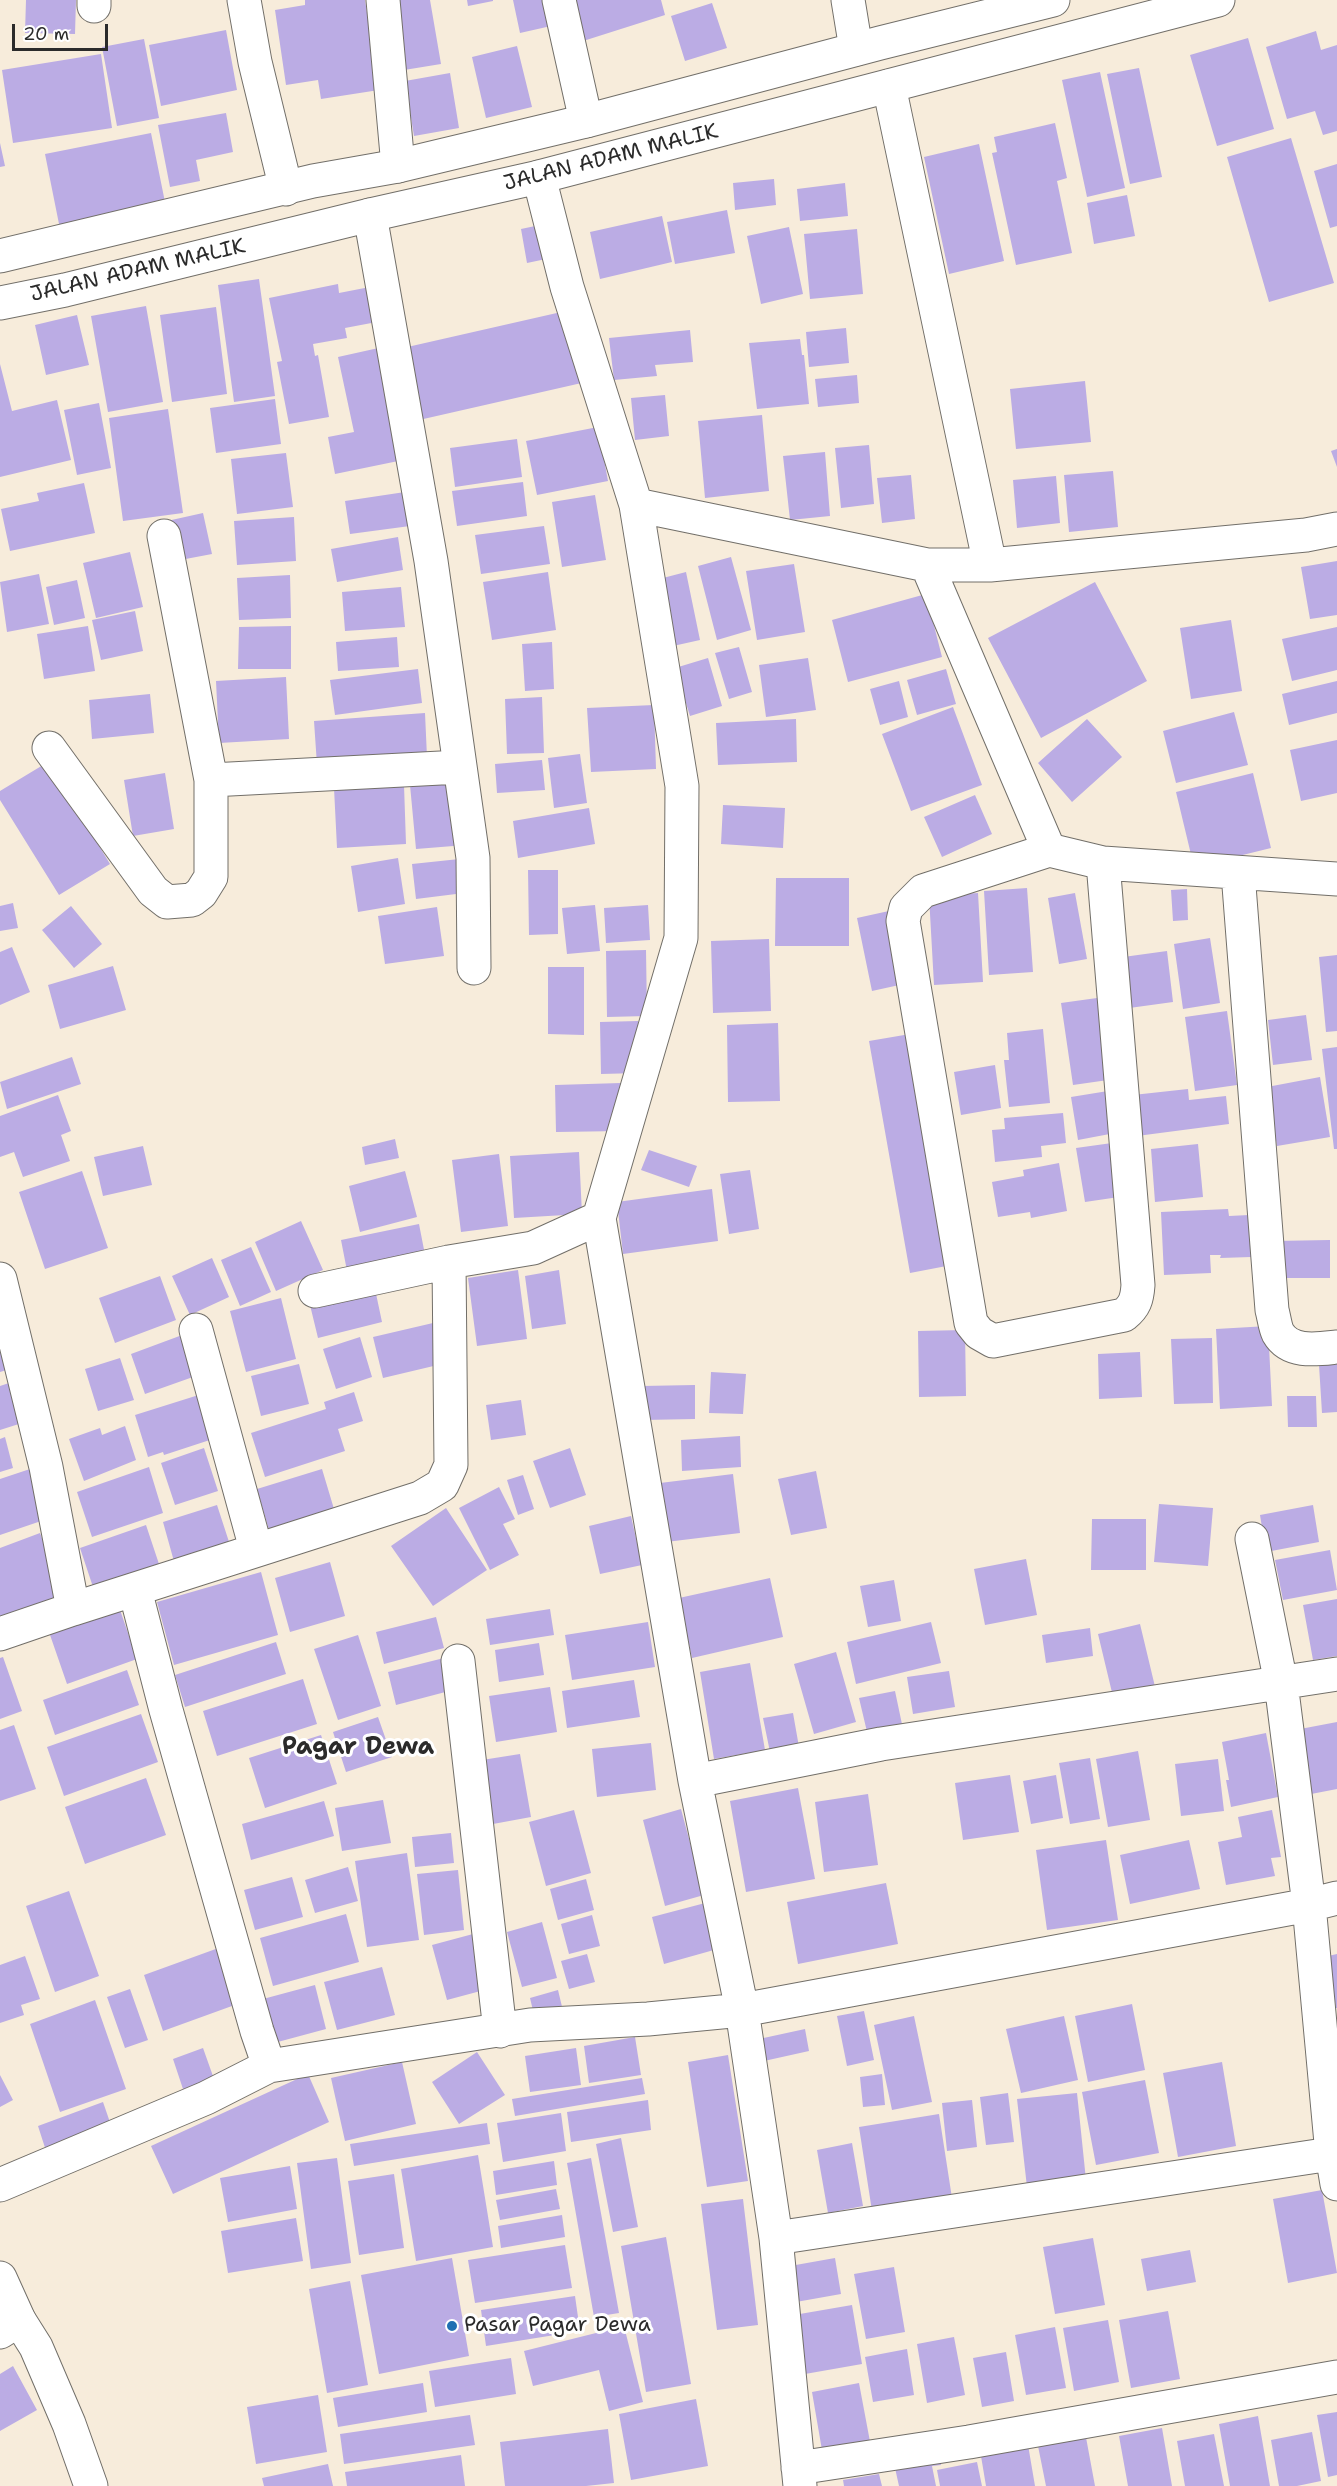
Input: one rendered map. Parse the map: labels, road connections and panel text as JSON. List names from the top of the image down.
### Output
{
  "streets": {
    "main road": ["JALAN ADAM MALIK"]
  },
  "districts": ["Pagar Dewa"],
  "places": ["Pasar Pagar Dewa"],
  "scale_bar": "20 m"
}
